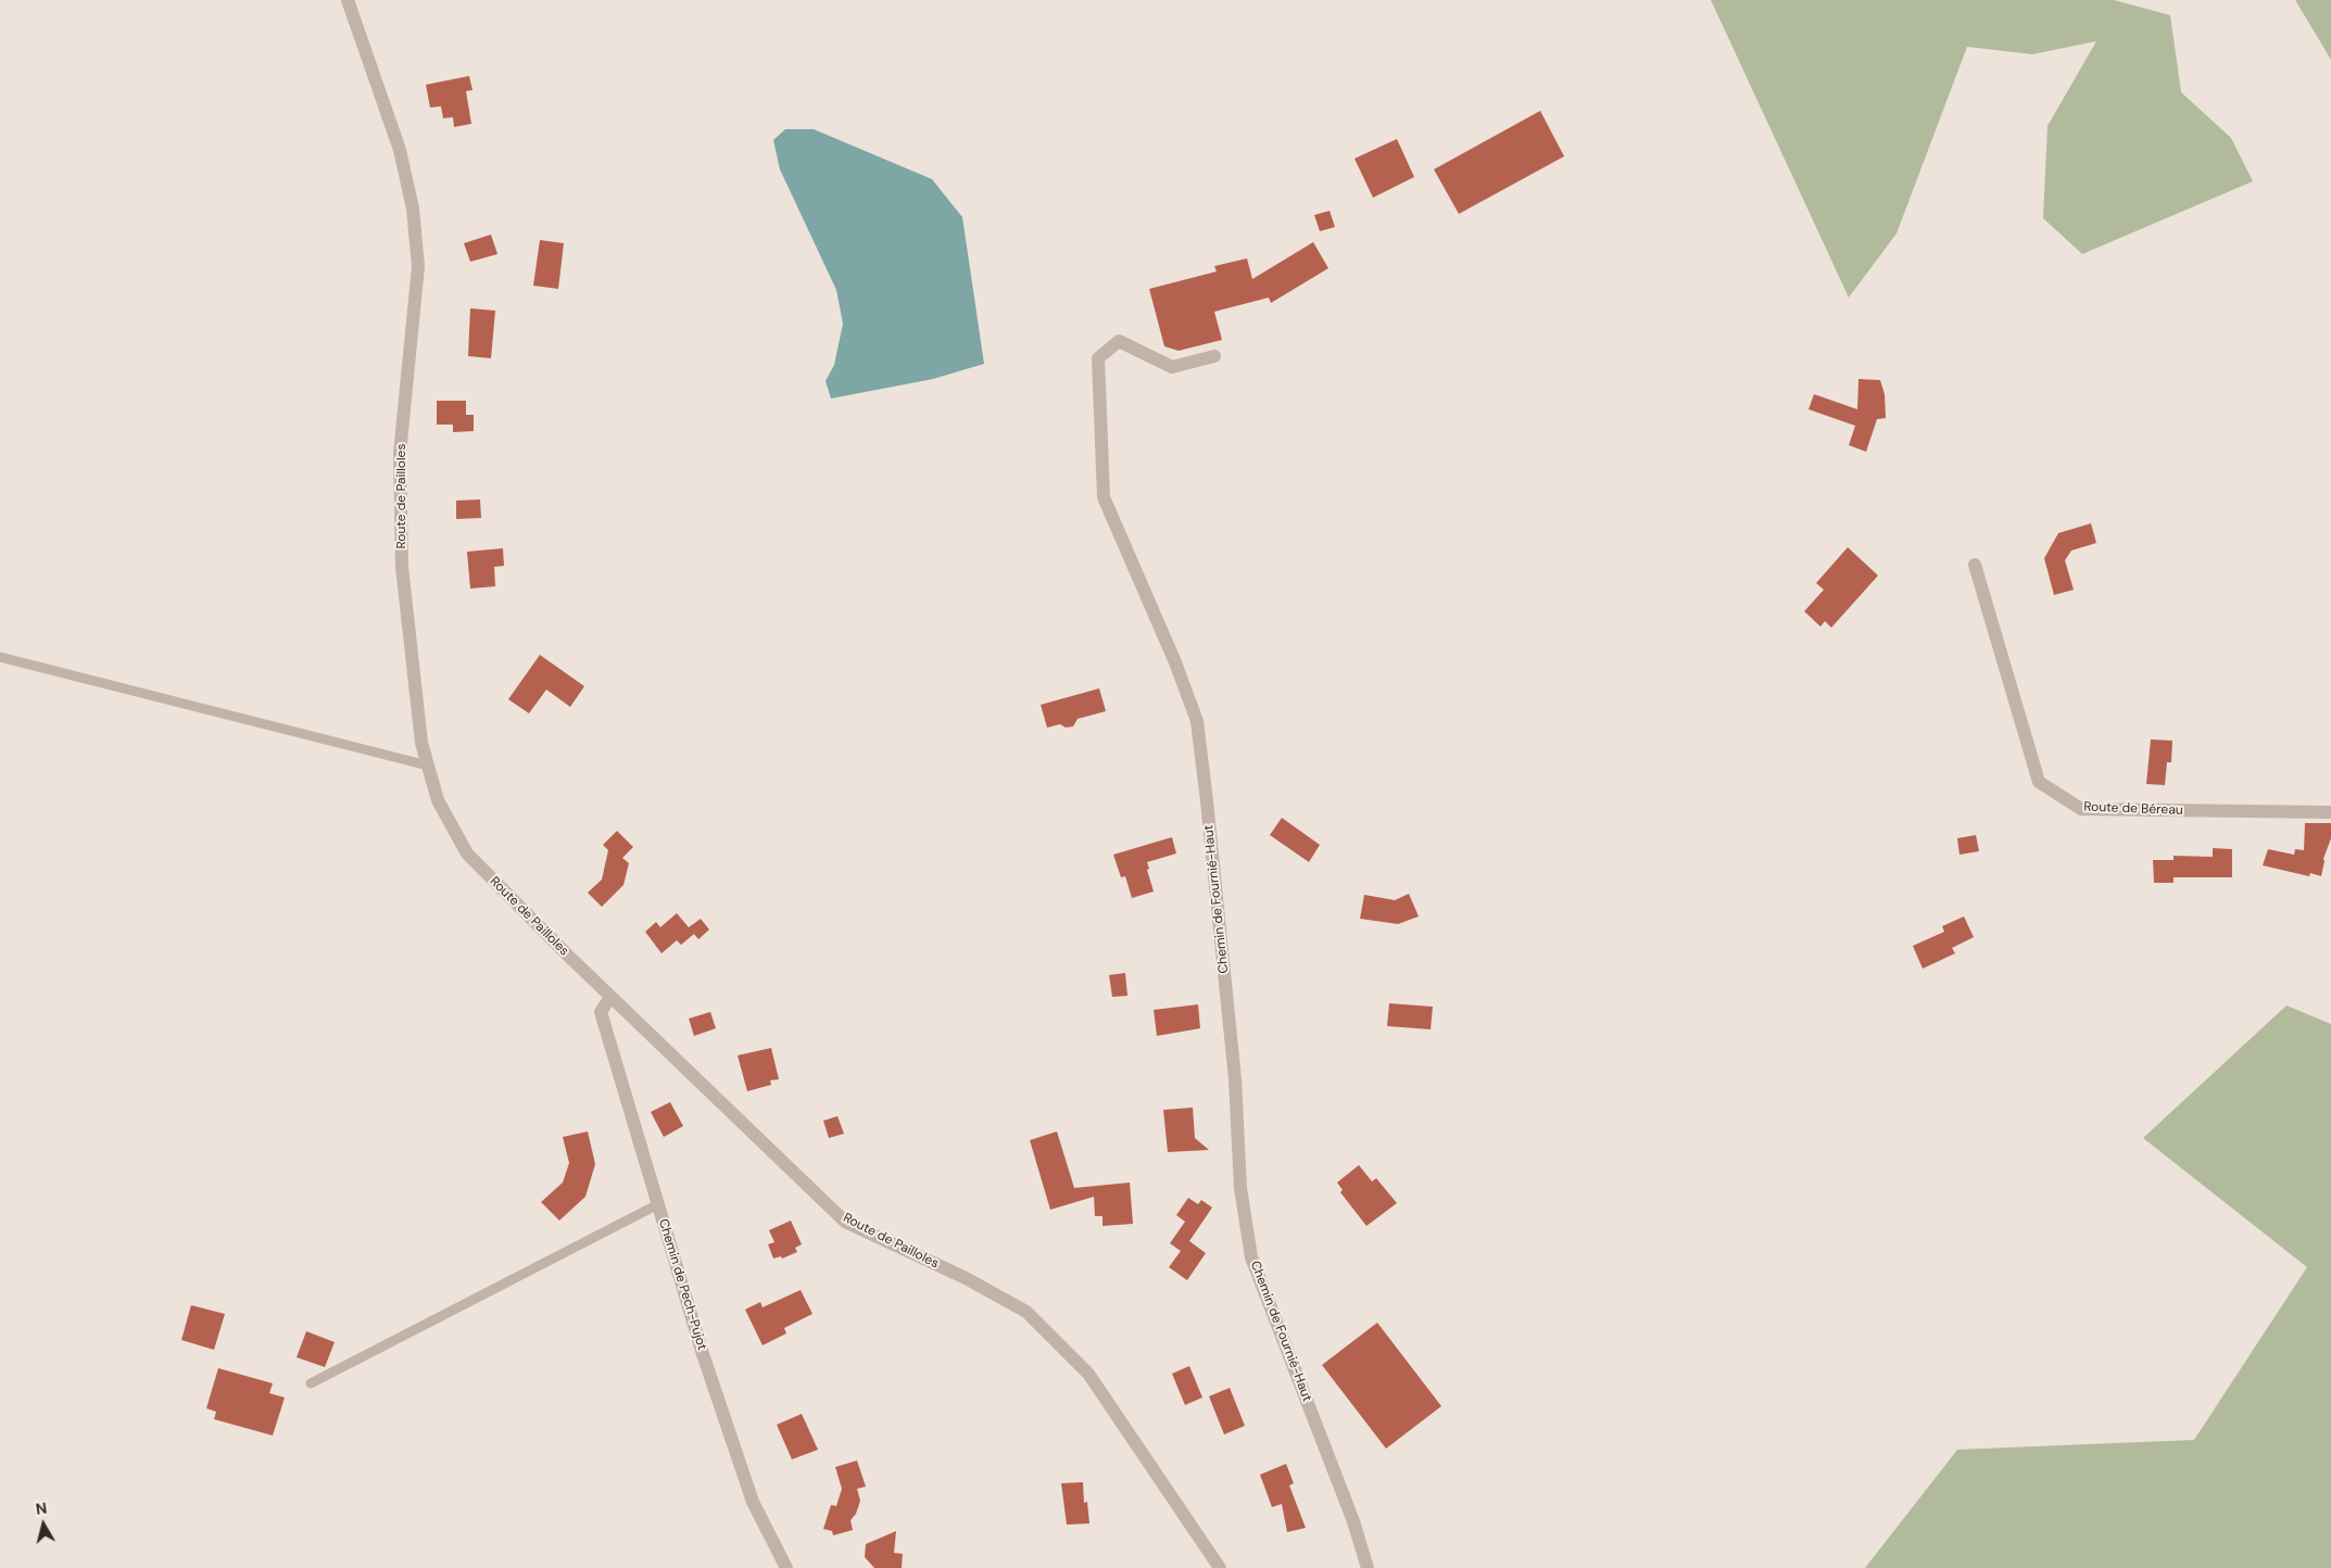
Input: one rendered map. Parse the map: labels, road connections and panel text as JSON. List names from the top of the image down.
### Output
{
  "streets": {
    "street": [
      "Route de Pailloles",
      "Route de Béreau",
      "Chemin de Fournié-Haut",
      "Chemin de Pech-Pujot"
    ]
  },
  "crossings": [
    ["Route de Pailloles", "Chemin de Pech-Pujot"]
  ],
  "north": "top"
}
